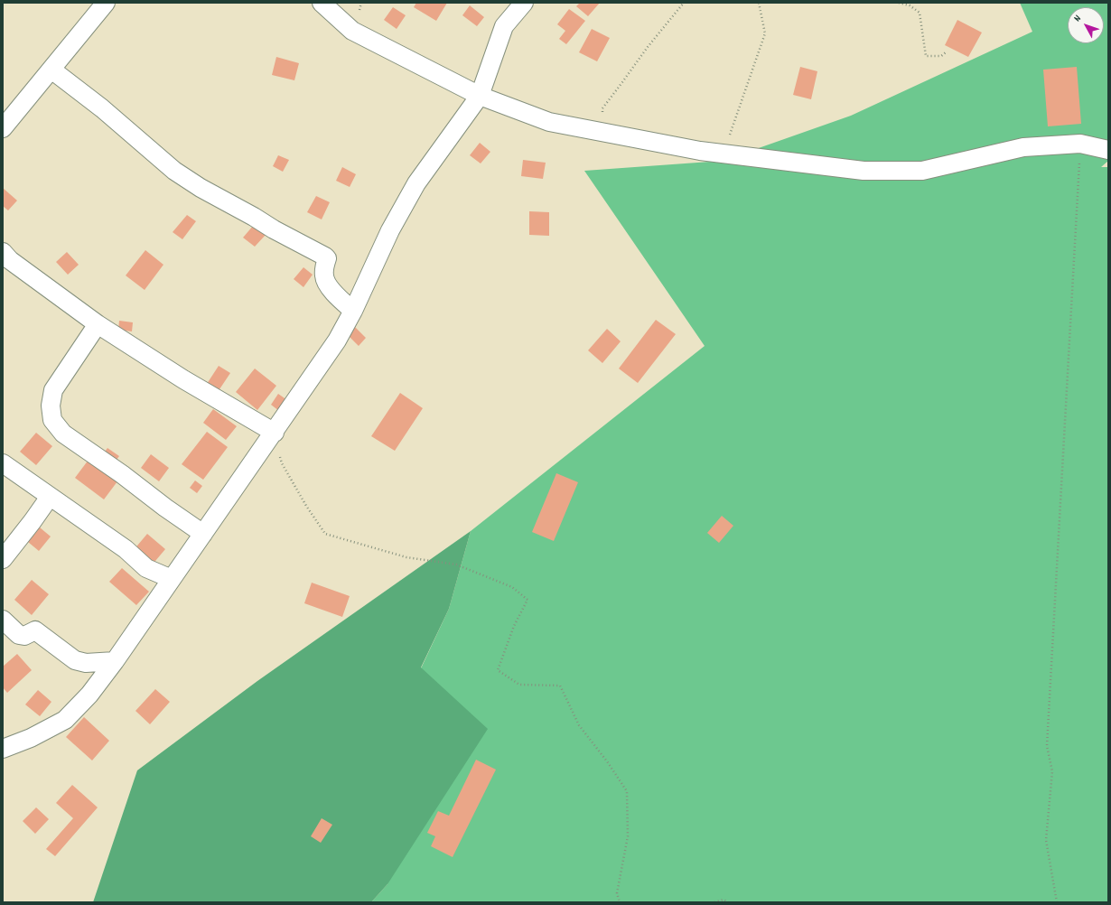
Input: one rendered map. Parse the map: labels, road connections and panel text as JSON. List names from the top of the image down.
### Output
{
  "north": "top left"
}
